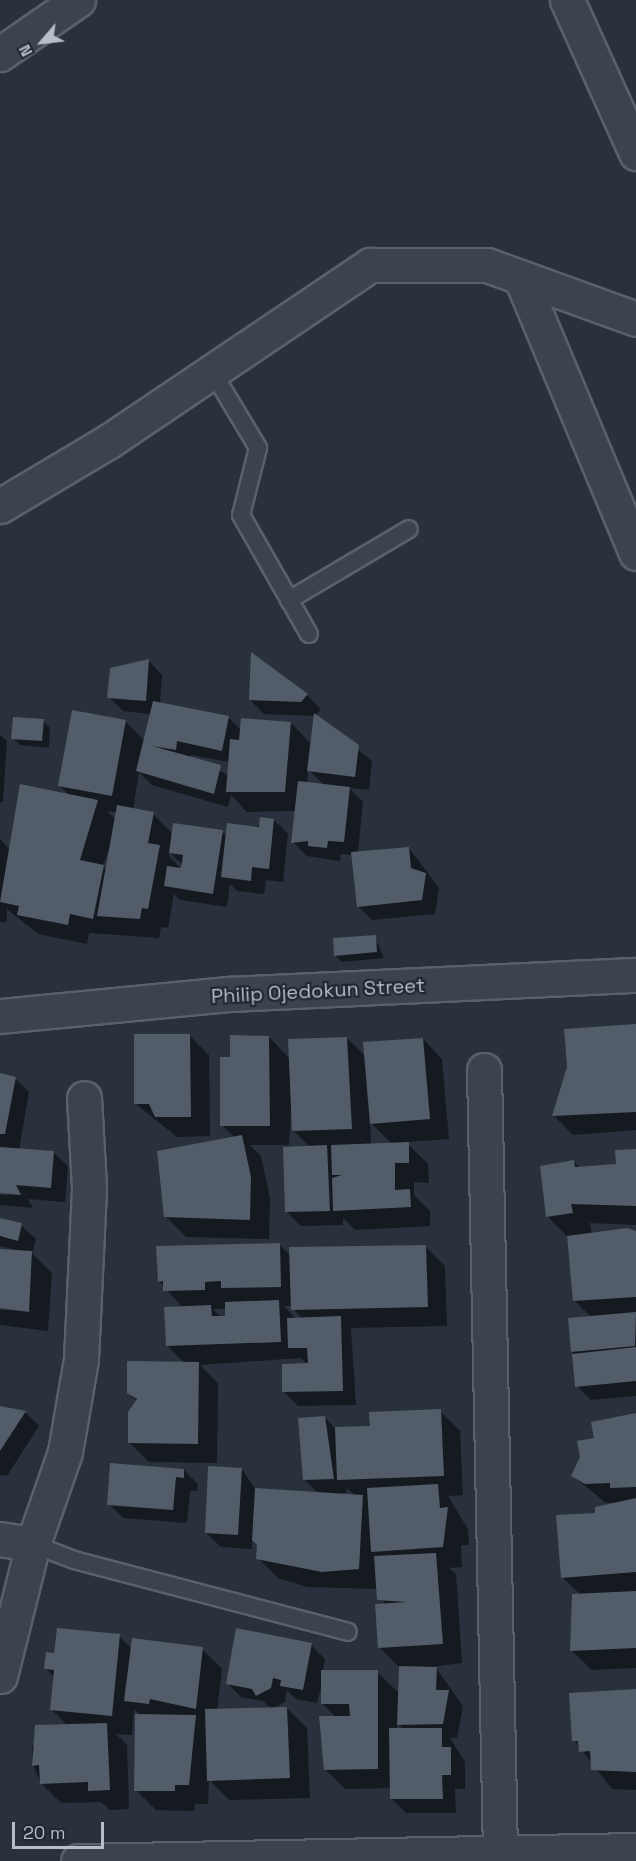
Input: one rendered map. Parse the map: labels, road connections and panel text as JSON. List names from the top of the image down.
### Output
{
  "streets": {
    "street": ["Philip Ojedokun Street"]
  },
  "scale_bar": "20 m",
  "north": "bottom left"
}
